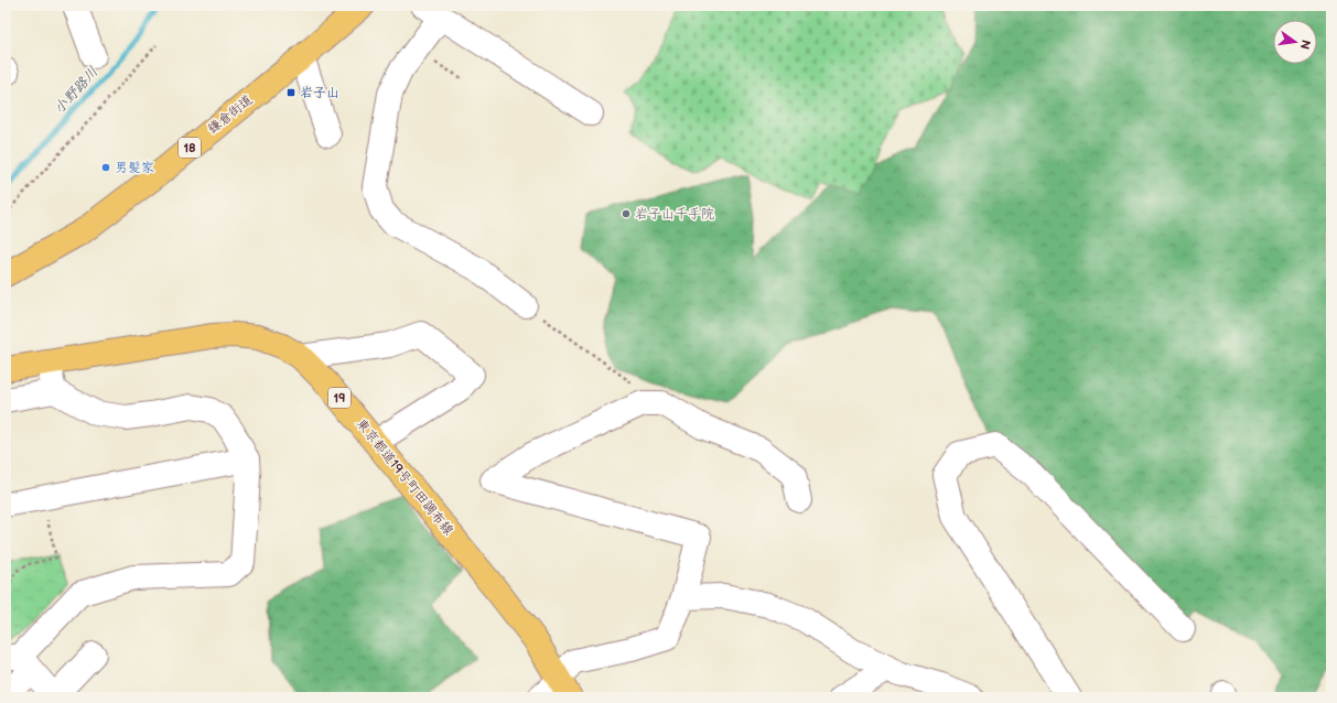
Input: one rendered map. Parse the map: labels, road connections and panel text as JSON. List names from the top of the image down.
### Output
{
  "streets": {
    "main road": [
      "鎌倉街道",
      "18",
      "19",
      "東京都道19号町田調布線"
    ]
  },
  "water": ["小野路川"],
  "places": {
    "transit": ["岩子山"],
    "other": ["男髪家", "岩子山千手院"]
  },
  "north": "right"
}
